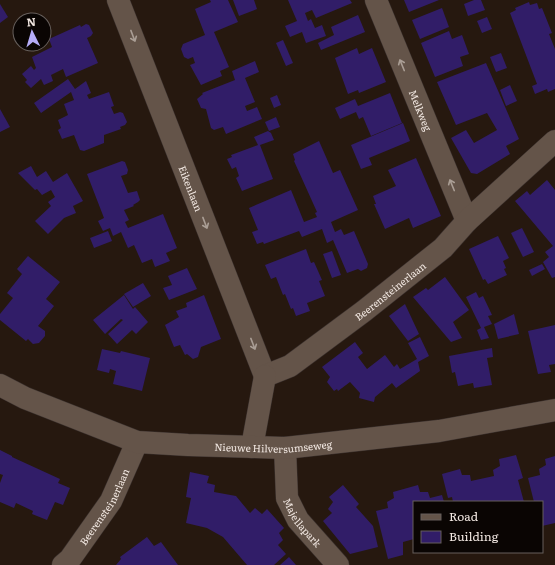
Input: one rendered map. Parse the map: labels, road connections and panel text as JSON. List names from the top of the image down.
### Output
{
  "streets": {
    "street": [
      "Melkweg",
      "Eikenlaan",
      "Beerensteinerlaan",
      "Nieuwe Hilversumseweg",
      "Majellapark"
    ]
  },
  "crossings": [
    ["Melkweg", "Beerensteinerlaan"],
    ["Eikenlaan", "Beerensteinerlaan"],
    ["Beerensteinerlaan", "Nieuwe Hilversumseweg"],
    ["Nieuwe Hilversumseweg", "Majellapark"]
  ],
  "one_way": ["Melkweg", "Eikenlaan"],
  "legend": ["Road", "Building"],
  "north": "top"
}
